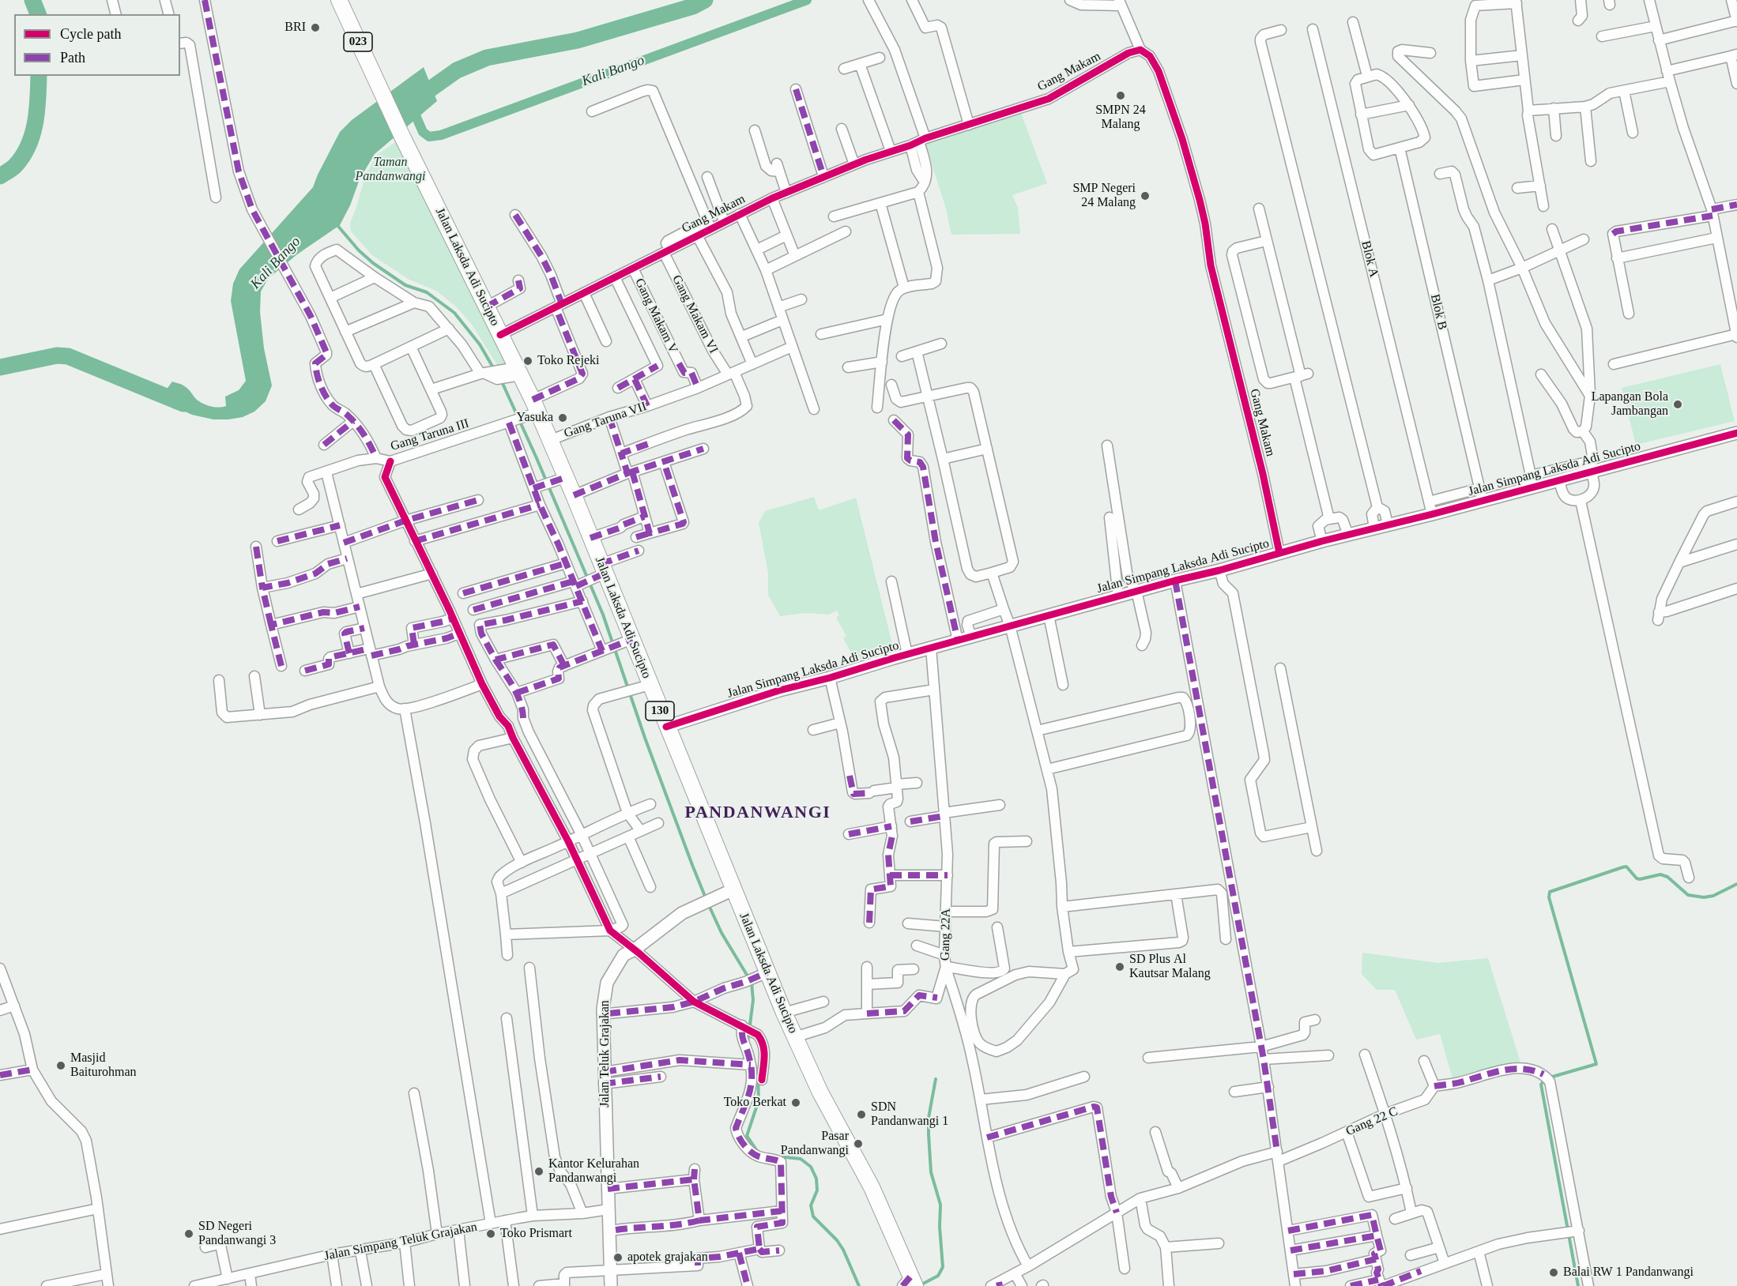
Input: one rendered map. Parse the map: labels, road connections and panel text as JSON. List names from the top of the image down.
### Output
{
  "streets": {
    "main road": ["023", "Jalan Laksda Adi Sucipto", "130"],
    "street": [
      "Gang Makam",
      "Blok A",
      "Blok B",
      "Gang Makam VI",
      "Gang Makam V",
      "Gang Taruna VII",
      "Gang Taruna III",
      "Jalan Simpang Laksda Adi Sucipto",
      "Gang 22A",
      "Jalan Teluk Grajakan",
      "Gang 22 C",
      "Jalan Simpang Teluk Grajakan"
    ]
  },
  "crossings": [
    ["023", "Jalan Laksda Adi Sucipto"],
    ["Gang Makam", "Jalan Laksda Adi Sucipto"],
    ["Gang Makam", "Gang Makam VI"],
    ["Gang Makam", "Gang Makam V"],
    ["Gang Makam", "Gang Taruna III"],
    ["Gang Makam", "Jalan Simpang Laksda Adi Sucipto"],
    ["Blok A", "Jalan Simpang Laksda Adi Sucipto"],
    ["Jalan Laksda Adi Sucipto", "Gang Taruna VII"],
    ["Jalan Laksda Adi Sucipto", "Gang Taruna III"],
    ["Jalan Laksda Adi Sucipto", "Jalan Simpang Laksda Adi Sucipto"],
    ["Jalan Laksda Adi Sucipto", "Jalan Teluk Grajakan"],
    ["Blok B", "Jalan Simpang Laksda Adi Sucipto"],
    ["Gang Makam VI", "Gang Taruna VII"],
    ["Gang Makam V", "Gang Taruna VII"],
    ["Jalan Simpang Laksda Adi Sucipto", "Gang 22A"],
    ["Gang 22A", "Gang 22 C"],
    ["Jalan Teluk Grajakan", "Jalan Simpang Teluk Grajakan"]
  ],
  "districts": ["PANDANWANGI"],
  "water": ["Kali Bango"],
  "parks": ["Taman Pandanwangi"],
  "places": [
    "BRI",
    "SMPN 24 Malang",
    "SMP Negeri 24 Malang",
    "Toko Rejeki",
    "Lapangan Bola Jambangan",
    "Yasuka",
    "SD Plus Al Kautsar Malang",
    "Masjid Baiturohman",
    "Toko Berkat",
    "SDN Pandanwangi 1",
    "Pasar Pandanwangi",
    "Kantor Kelurahan Pandanwangi",
    "SD Negeri Pandanwangi 3",
    "Toko Prismart",
    "apotek grajakan",
    "Balai RW 1 Pandanwangi"
  ],
  "legend": ["Cycle path", "Path"]
}
